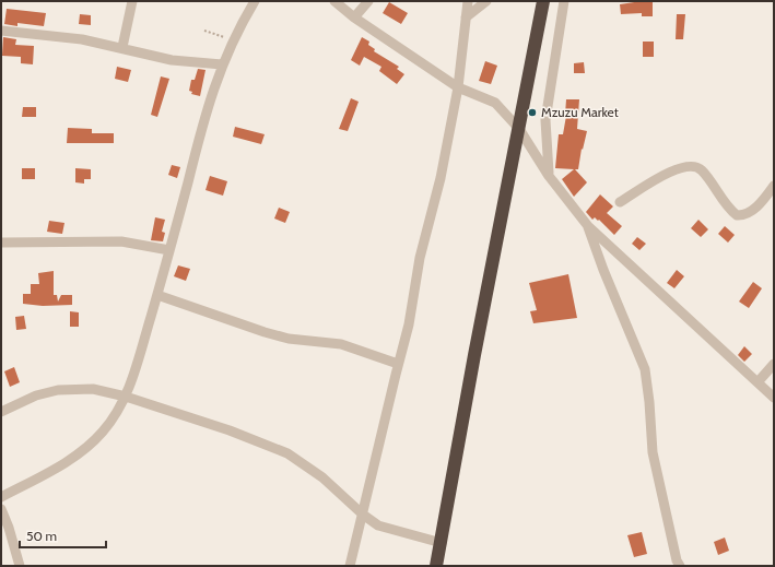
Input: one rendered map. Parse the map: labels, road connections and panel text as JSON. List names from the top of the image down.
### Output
{
  "places": ["Mzuzu Market"],
  "scale_bar": "50 m"
}
